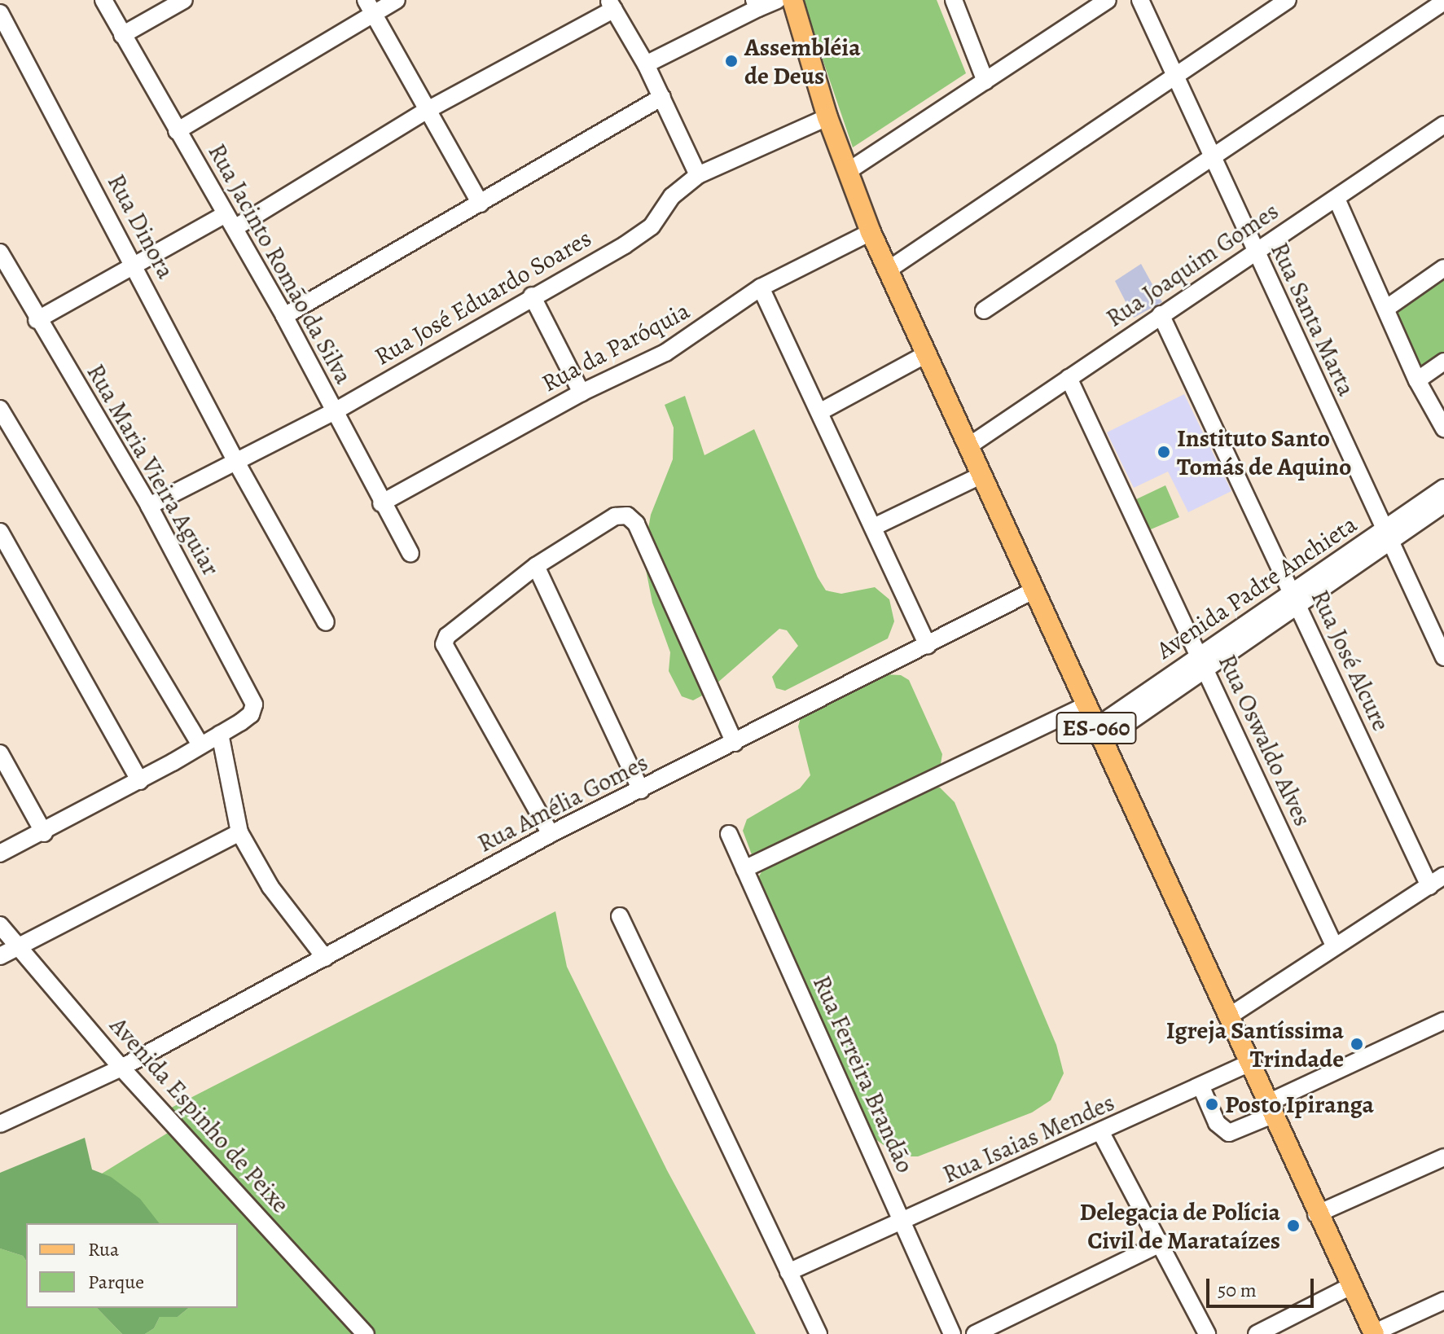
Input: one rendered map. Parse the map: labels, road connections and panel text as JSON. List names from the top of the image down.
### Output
{
  "streets": {
    "main road": ["ES-060"],
    "street": [
      "Rua Dinora",
      "Rua Jacinto Romão da Silva",
      "Rua Joaquim Gomes",
      "Rua José Eduardo Soares",
      "Rua Santa Marta",
      "Rua da Paróquia",
      "Rua Maria Vieira Aguiar",
      "Avenida Padre Anchieta",
      "Rua José Alcure",
      "Rua Oswaldo Alves",
      "Rua Amélia Gomes",
      "Rua Ferreira Brandão",
      "Avenida Espinho de Peixe",
      "Rua Isaias Mendes"
    ]
  },
  "crossings": [
    ["Rua Dinora", "Rua José Eduardo Soares"],
    ["Rua Jacinto Romão da Silva", "Rua José Eduardo Soares"],
    ["Rua Jacinto Romão da Silva", "Rua da Paróquia"],
    ["Rua Joaquim Gomes", "Rua Santa Marta"],
    ["Rua Joaquim Gomes", "Rua José Alcure"],
    ["Rua Joaquim Gomes", "ES-060"],
    ["Rua Joaquim Gomes", "Rua Oswaldo Alves"],
    ["Rua José Eduardo Soares", "Rua Maria Vieira Aguiar"],
    ["Rua José Eduardo Soares", "ES-060"],
    ["Rua Santa Marta", "Avenida Padre Anchieta"],
    ["Rua da Paróquia", "ES-060"],
    ["Avenida Padre Anchieta", "Rua José Alcure"],
    ["Avenida Padre Anchieta", "ES-060"],
    ["Avenida Padre Anchieta", "Rua Oswaldo Alves"],
    ["ES-060", "Rua Amélia Gomes"],
    ["ES-060", "Rua Isaias Mendes"],
    ["Rua Amélia Gomes", "Avenida Espinho de Peixe"],
    ["Rua Ferreira Brandão", "Rua Isaias Mendes"]
  ],
  "places": [
    "Assembléia de Deus",
    "Instituto Santo Tomás de Aquino",
    "Igreja Santíssima Trindade",
    "Posto Ipiranga",
    "Delegacia de Polícia Civil de Marataízes"
  ],
  "legend": ["Rua", "Parque"],
  "scale_bar": "50 m"
}
